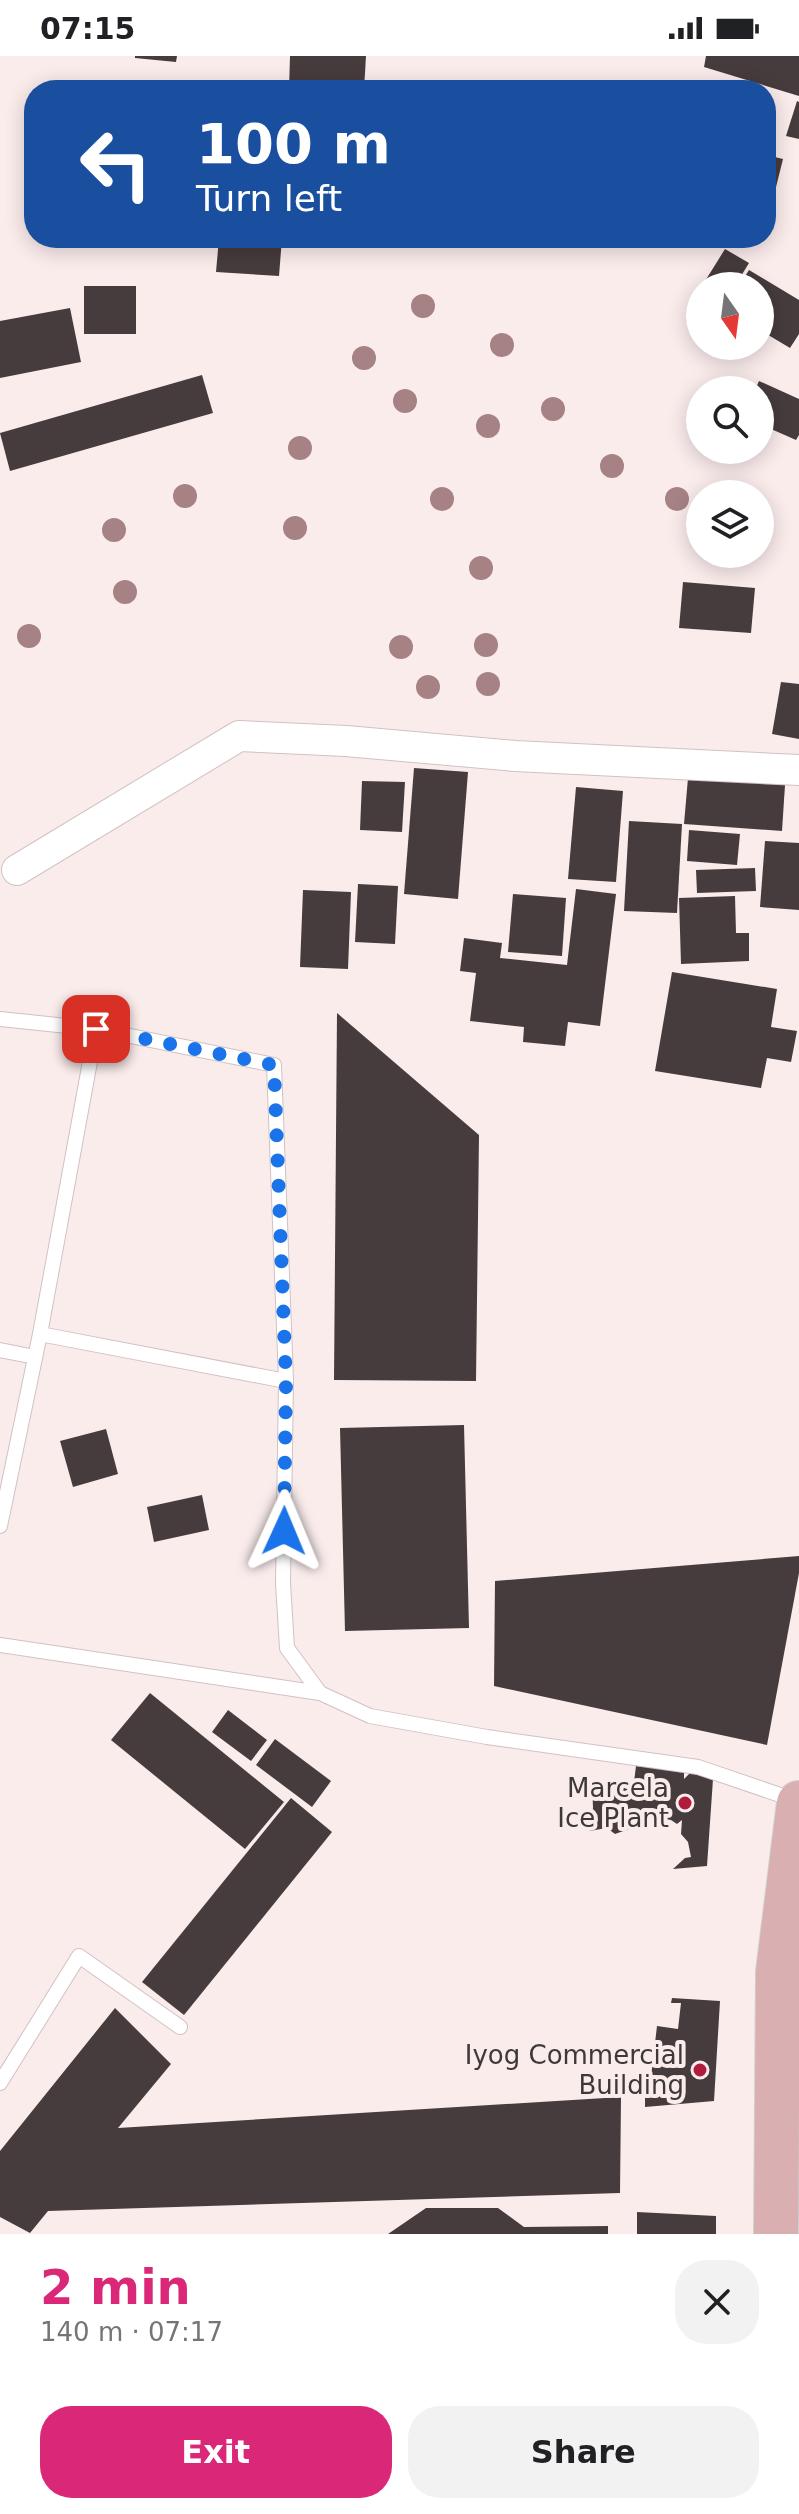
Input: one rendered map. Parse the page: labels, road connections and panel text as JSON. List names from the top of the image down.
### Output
{
  "places": ["Marcela Ice Plant", "Iyog Commercial Building"],
  "north": "bottom",
  "page": {
    "status": "07:15",
    "turn": ["100 m", "Turn left"],
    "heading": ["2 min", "140 m · 07:17"],
    "buttons": ["Exit", "Share"]
  }
}
